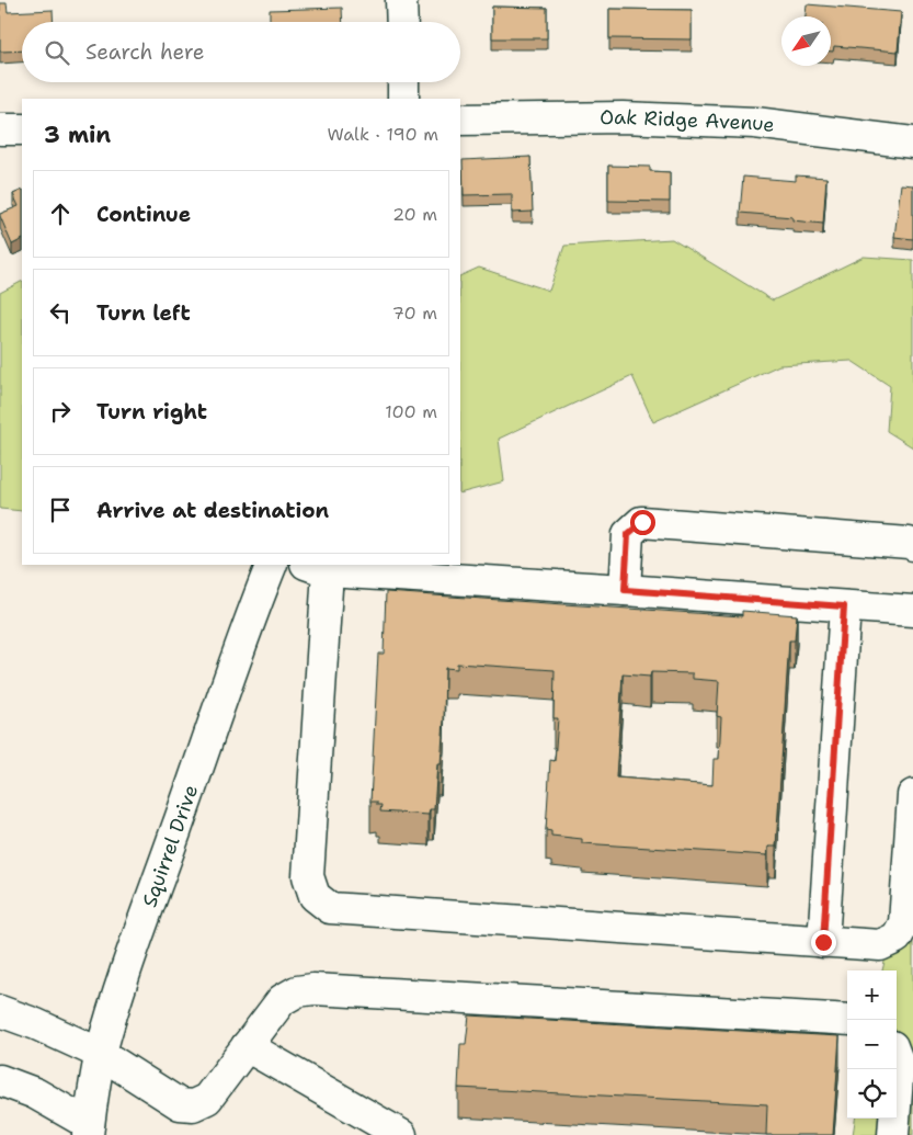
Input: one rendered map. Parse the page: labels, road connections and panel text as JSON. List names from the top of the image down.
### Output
{
  "streets": {
    "street": ["Oak Ridge Avenue", "Squirrel Drive"]
  },
  "north": "bottom left",
  "page": {
    "search": "Search here",
    "heading": ["3 min", "Walk · 190 m"],
    "list": [
      ["Continue", "20 m"],
      ["Turn left", "70 m"],
      ["Turn right", "100 m"],
      "Arrive at destination"
    ],
    "map_buttons": ["+", "−"]
  }
}
